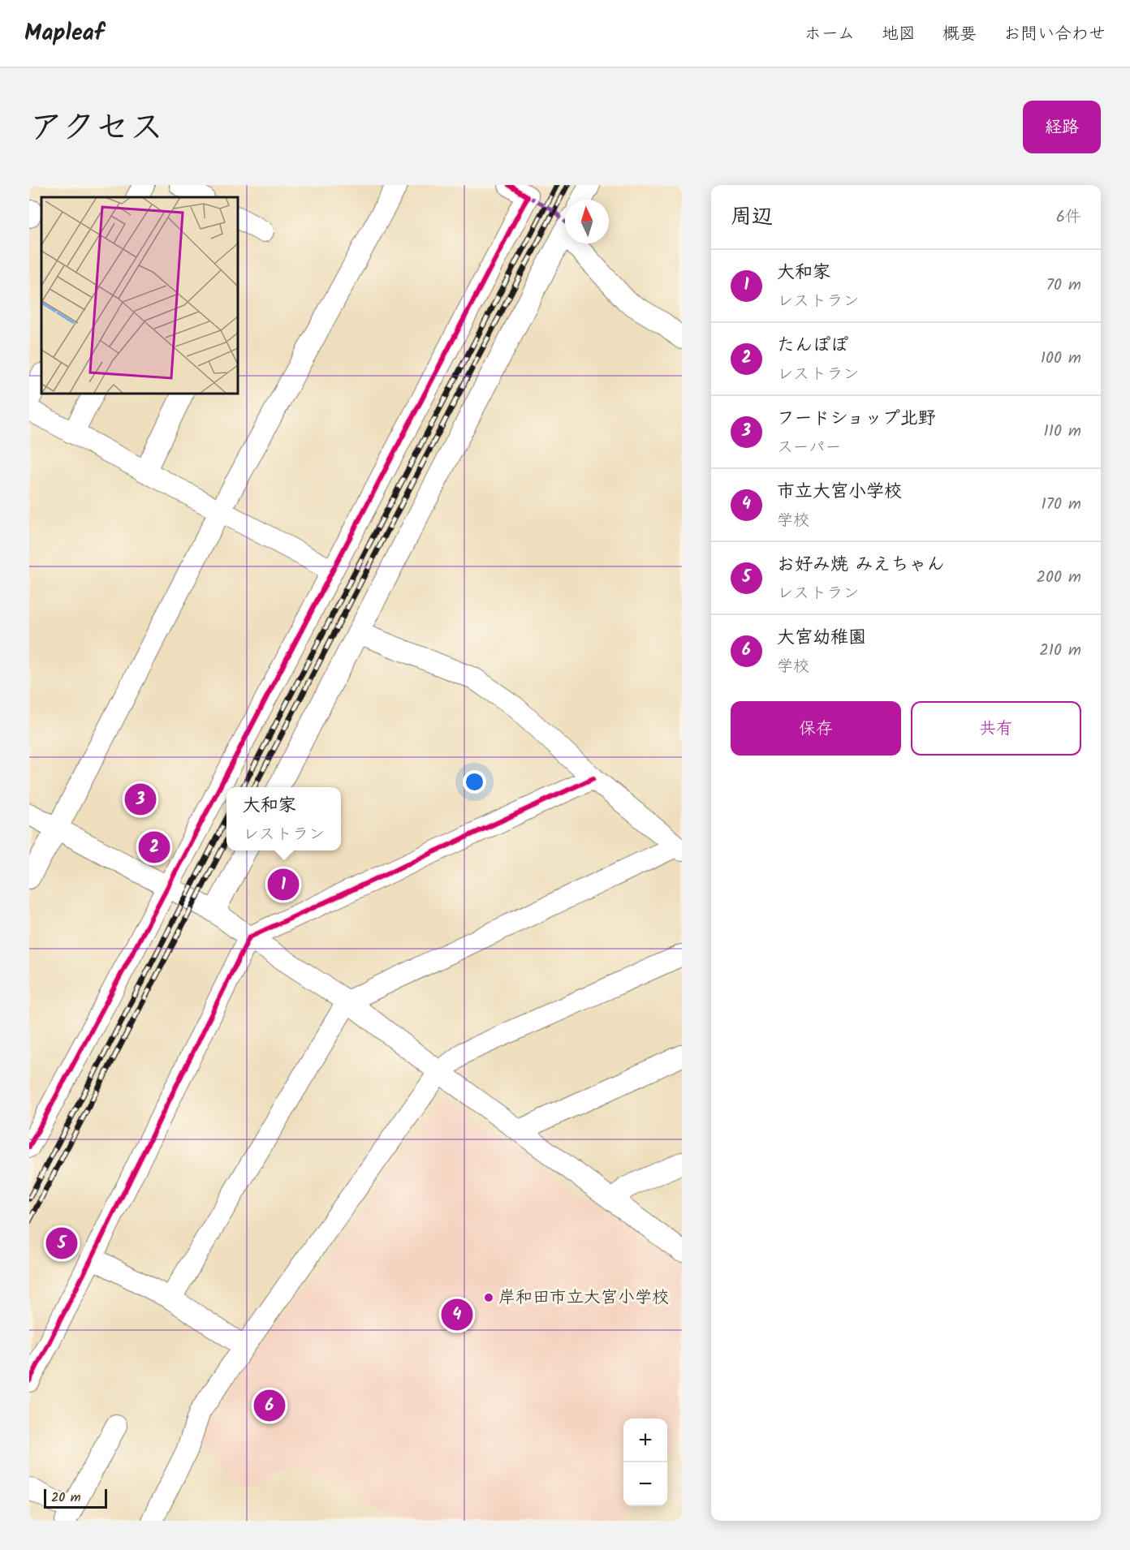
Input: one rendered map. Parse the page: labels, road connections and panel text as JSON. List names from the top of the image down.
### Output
{
  "places": ["岸和田市立大宮小学校"],
  "scale_bar": "20 m",
  "north": "top",
  "page": {
    "header": "Mapleaf",
    "nav": [
      "ホーム",
      "地図",
      "概要",
      "お問い合わせ"
    ],
    "title": "アクセス",
    "buttons": [
      "経路",
      ["保存", "共有"]
    ],
    "heading": ["周辺", "6件"],
    "list": [
      {
        "mark": "1",
        "name": "大和家",
        "note": "レストラン",
        "value": "70 m"
      },
      {
        "mark": "2",
        "name": "たんぽぽ",
        "note": "レストラン",
        "value": "100 m"
      },
      {
        "mark": "3",
        "name": "フードショップ北野",
        "note": "スーパー",
        "value": "110 m"
      },
      {
        "mark": "4",
        "name": "市立大宮小学校",
        "note": "学校",
        "value": "170 m"
      },
      {
        "mark": "5",
        "name": "お好み焼 みえちゃん",
        "note": "レストラン",
        "value": "200 m"
      },
      {
        "mark": "6",
        "name": "大宮幼稚園",
        "note": "学校",
        "value": "210 m"
      }
    ],
    "pins": [
      "3",
      "2",
      "1",
      "5",
      "4",
      "6"
    ],
    "popup": ["大和家", "レストラン"],
    "map_buttons": ["+", "−"],
    "scale": "20 m"
  }
}
